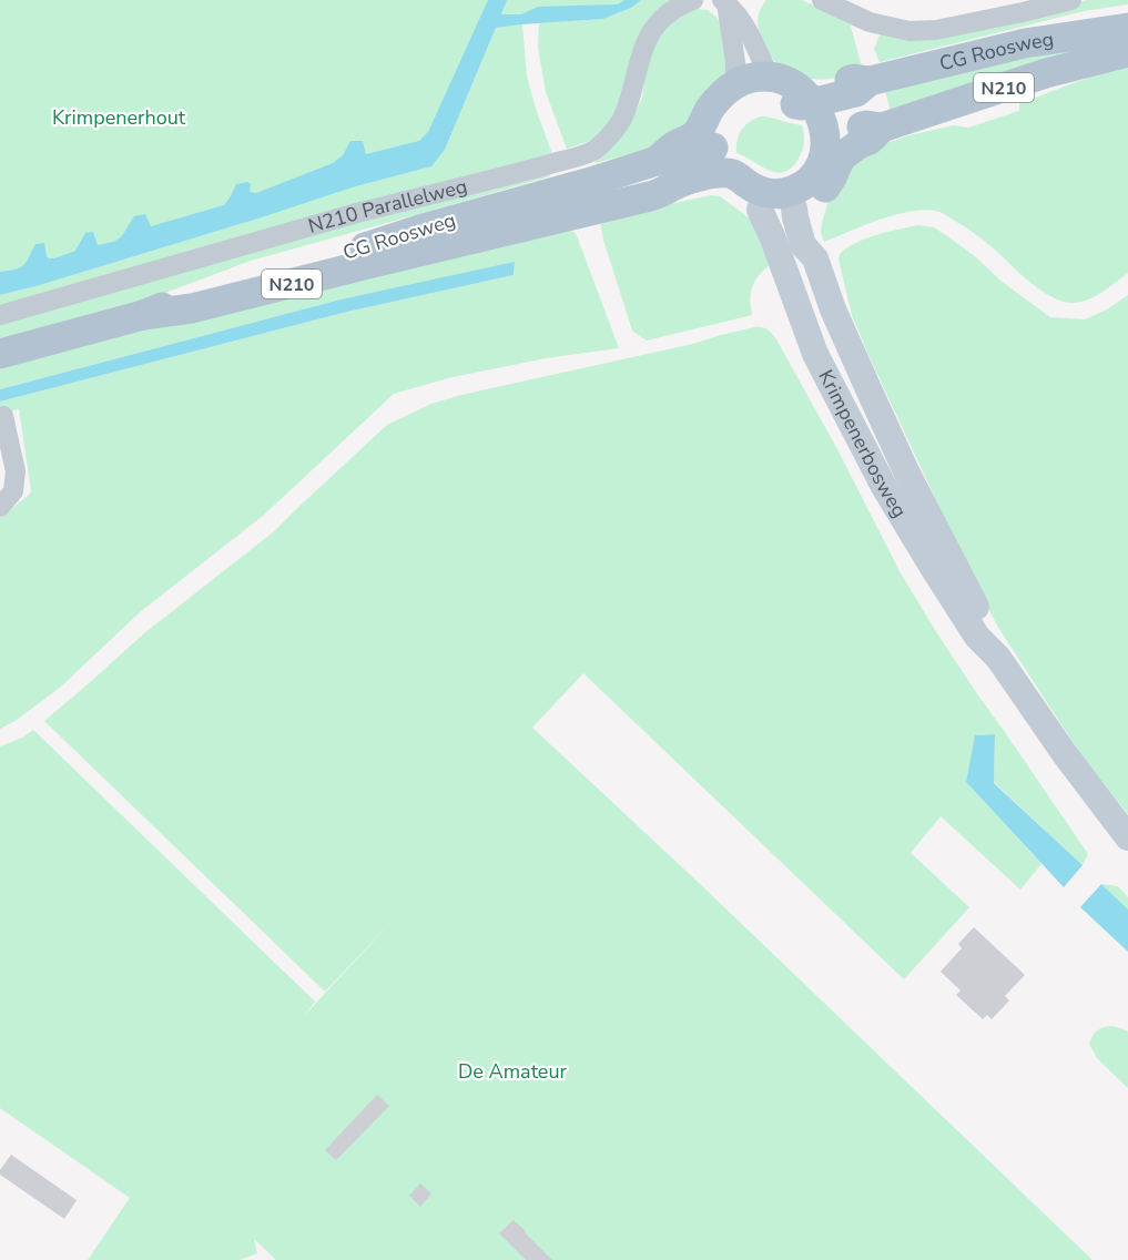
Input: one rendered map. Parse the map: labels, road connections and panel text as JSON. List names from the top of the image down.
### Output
{
  "streets": {
    "main road": ["CG Roosweg", "N210", "Krimpenerbosweg"],
    "street": ["N210 Parallelweg"]
  },
  "crossings": [
    ["CG Roosweg", "N210"],
    ["N210", "Krimpenerbosweg"]
  ],
  "parks": ["Krimpenerhout", "De Amateur"]
}
